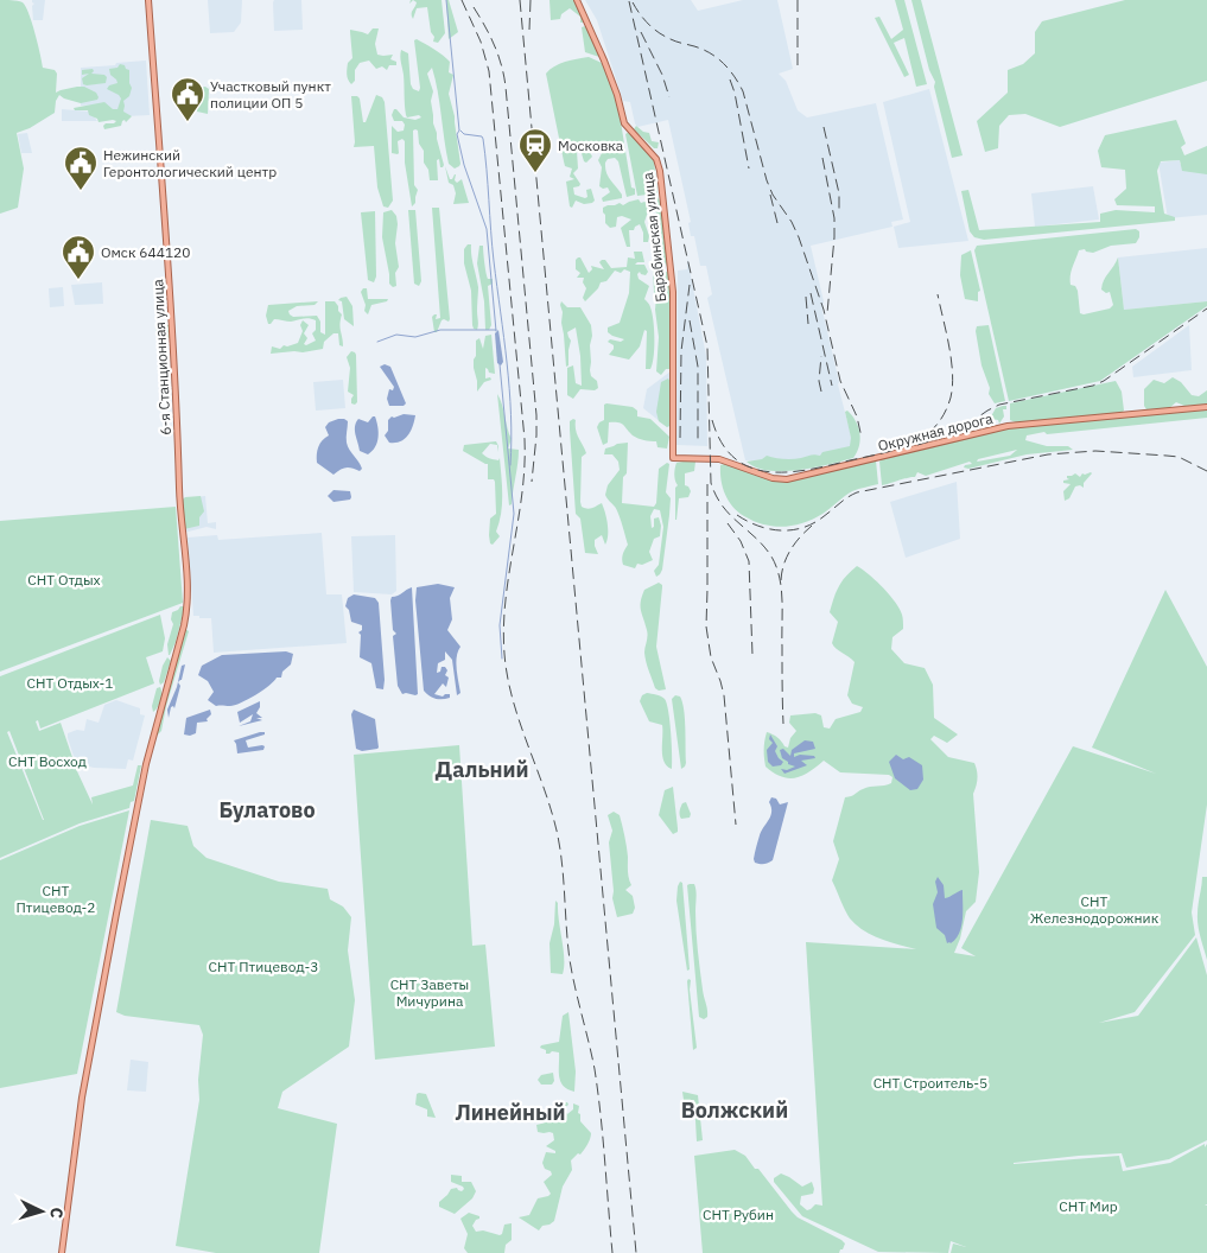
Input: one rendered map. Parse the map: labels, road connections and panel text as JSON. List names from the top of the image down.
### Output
{
  "streets": {
    "main road": ["Барабинская улица", "6-я Станционная улица", "Окружная дорога"]
  },
  "crossings": [
    ["Барабинская улица", "Окружная дорога"]
  ],
  "districts": [
    "Дальний",
    "Булатово",
    "Волжский",
    "Линейный"
  ],
  "parks": [
    "СНТ Отдых",
    "СНТ Отдых-1",
    "СНТ Восход",
    "СНТ Птицевод-2",
    "СНТ Железнодорожник",
    "СНТ Птицевод-3",
    "СНТ Заветы Мичурина",
    "СНТ Строитель-5",
    "СНТ Мир",
    "СНТ Рубин"
  ],
  "places": {
    "public building": ["Участковый пункт полиции ОП 5", "Нежинский Геронтологический центр", "Омск 644120"],
    "station": ["Московка"]
  },
  "north": "right"
}
